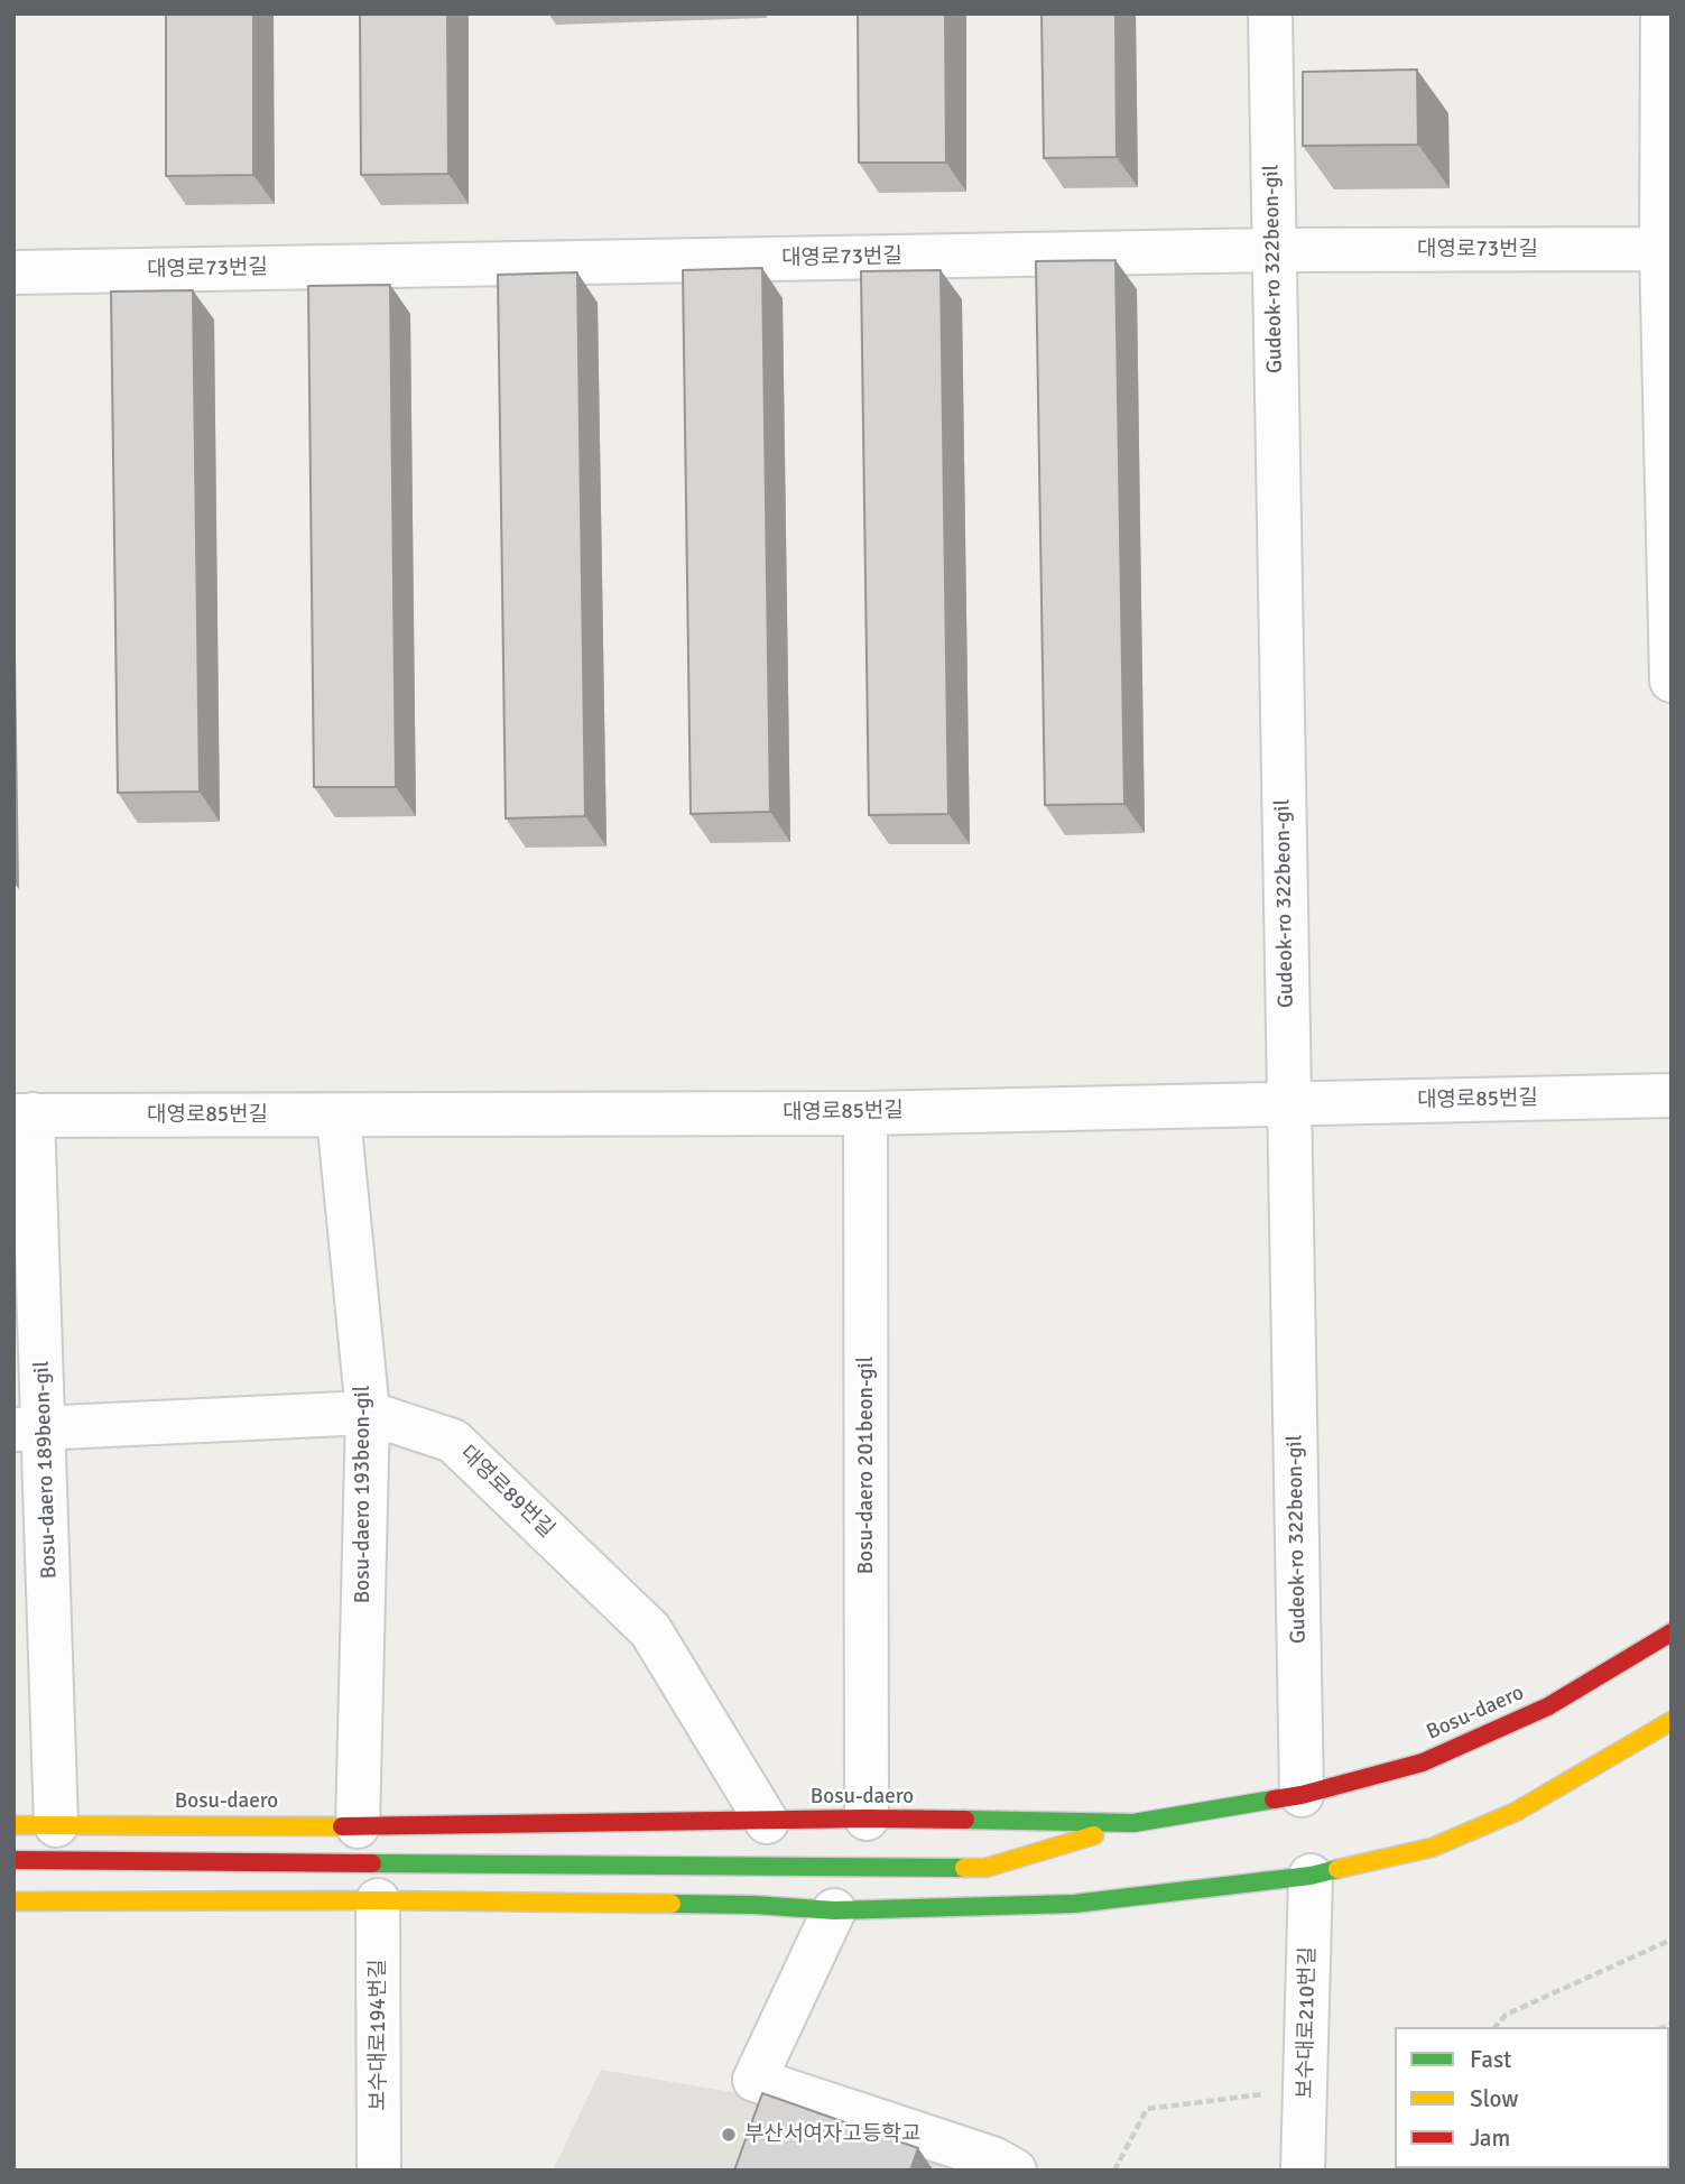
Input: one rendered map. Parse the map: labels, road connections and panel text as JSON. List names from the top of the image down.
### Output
{
  "streets": {
    "main road": ["Bosu-daero"],
    "street": [
      "대영로73번길",
      "Gudeok-ro 322beon-gil",
      "대영로85번길",
      "Bosu-daero 201beon-gil",
      "Bosu-daero 189beon-gil",
      "대영로89번길",
      "Bosu-daero 193beon-gil",
      "보수대로210번길",
      "보수대로194번길"
    ]
  },
  "crossings": [
    ["대영로73번길", "Gudeok-ro 322beon-gil"],
    ["Gudeok-ro 322beon-gil", "대영로85번길"],
    ["Gudeok-ro 322beon-gil", "Bosu-daero"],
    ["대영로85번길", "Bosu-daero 201beon-gil"],
    ["대영로85번길", "Bosu-daero 189beon-gil"],
    ["대영로85번길", "Bosu-daero 193beon-gil"],
    ["Bosu-daero 201beon-gil", "Bosu-daero"],
    ["Bosu-daero 189beon-gil", "대영로89번길"],
    ["Bosu-daero 189beon-gil", "Bosu-daero"],
    ["대영로89번길", "Bosu-daero 193beon-gil"],
    ["대영로89번길", "Bosu-daero"],
    ["Bosu-daero 193beon-gil", "Bosu-daero"]
  ],
  "places": ["부산서여자고등학교"],
  "legend": ["Fast", "Slow", "Jam"]
}
